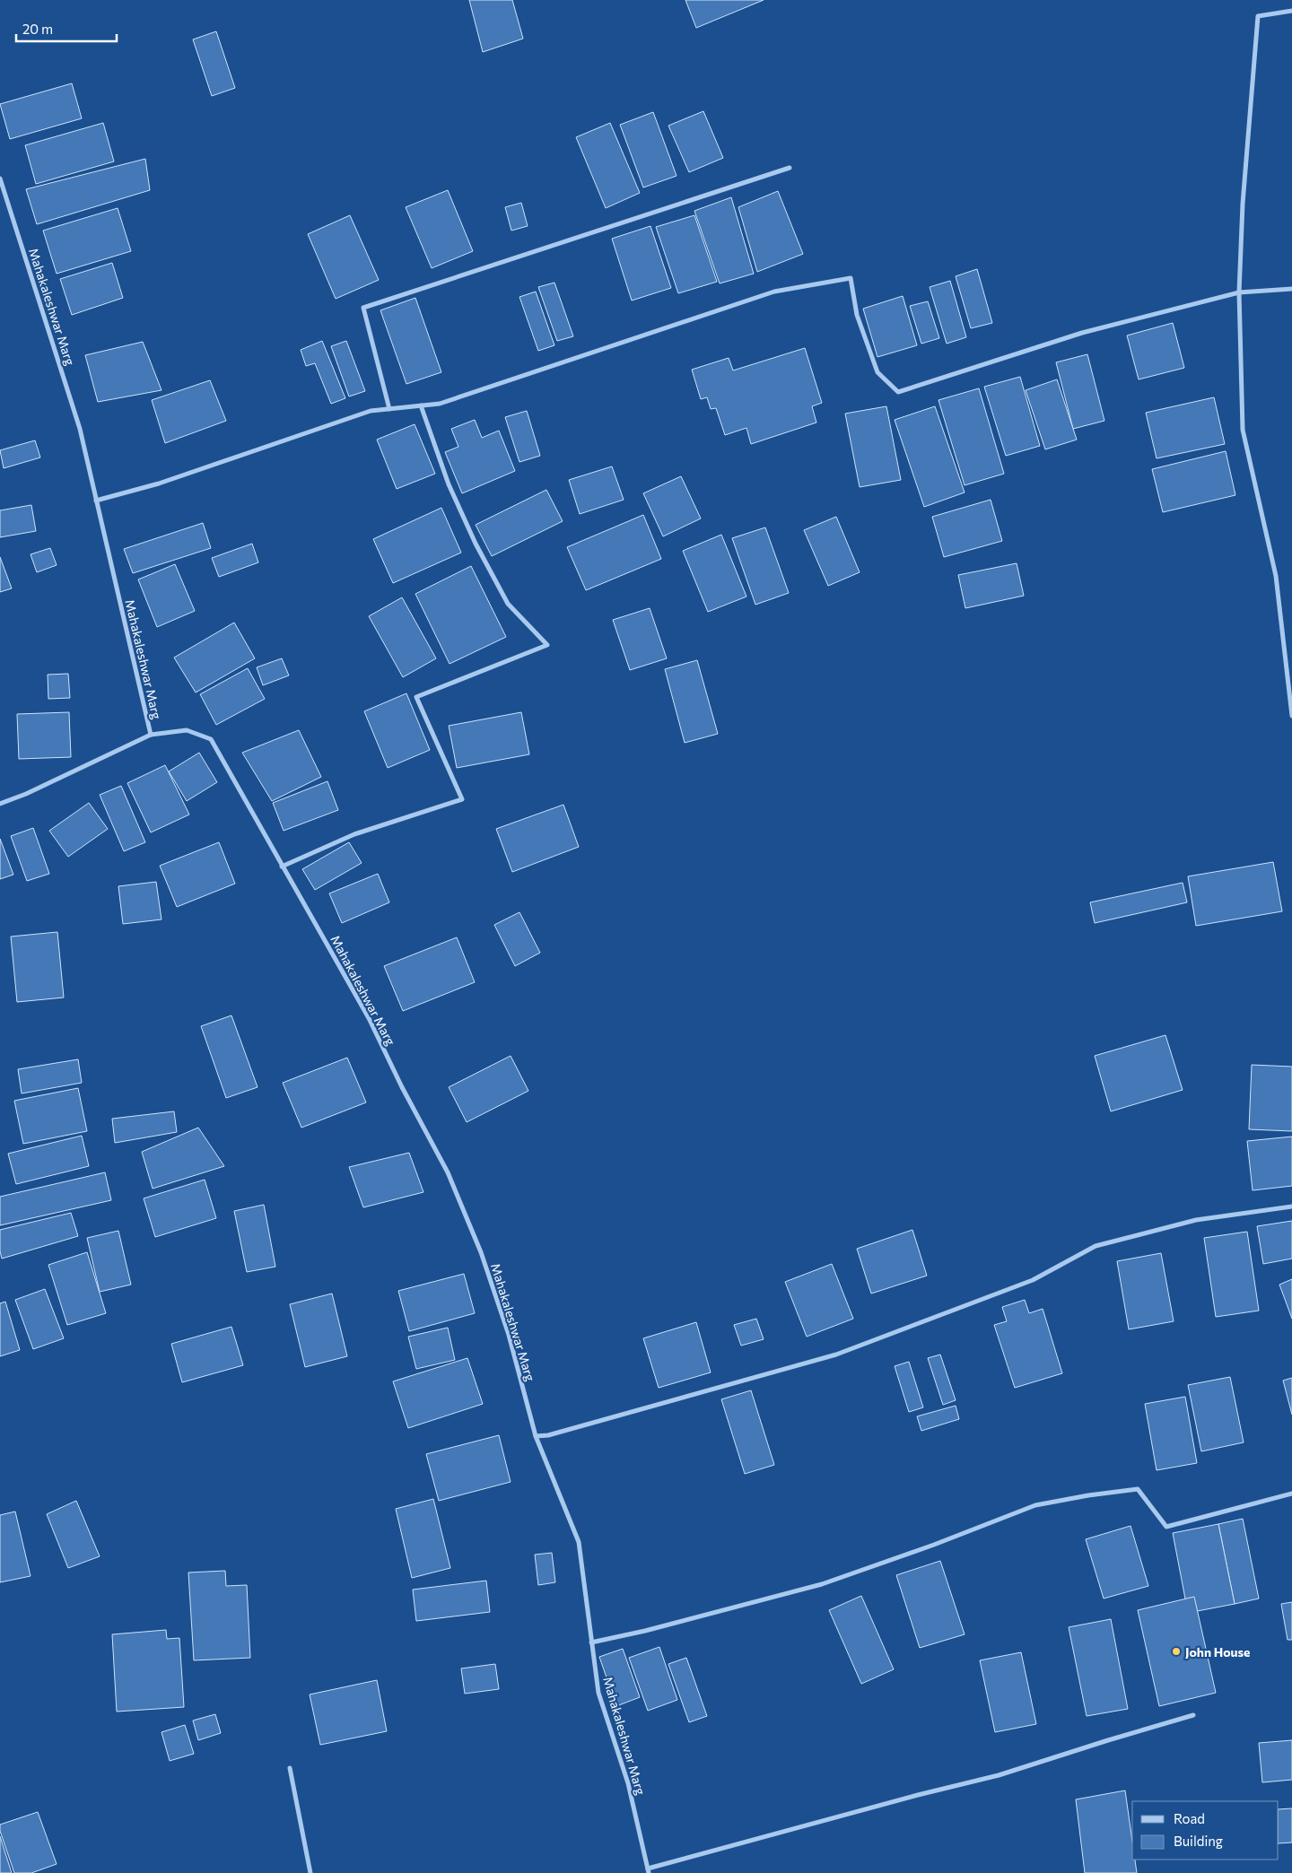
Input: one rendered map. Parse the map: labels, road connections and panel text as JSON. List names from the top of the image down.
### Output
{
  "streets": {
    "street": ["Mahakaleshwar Marg"]
  },
  "places": ["John House"],
  "legend": ["Road", "Building"],
  "scale_bar": "20 m"
}
